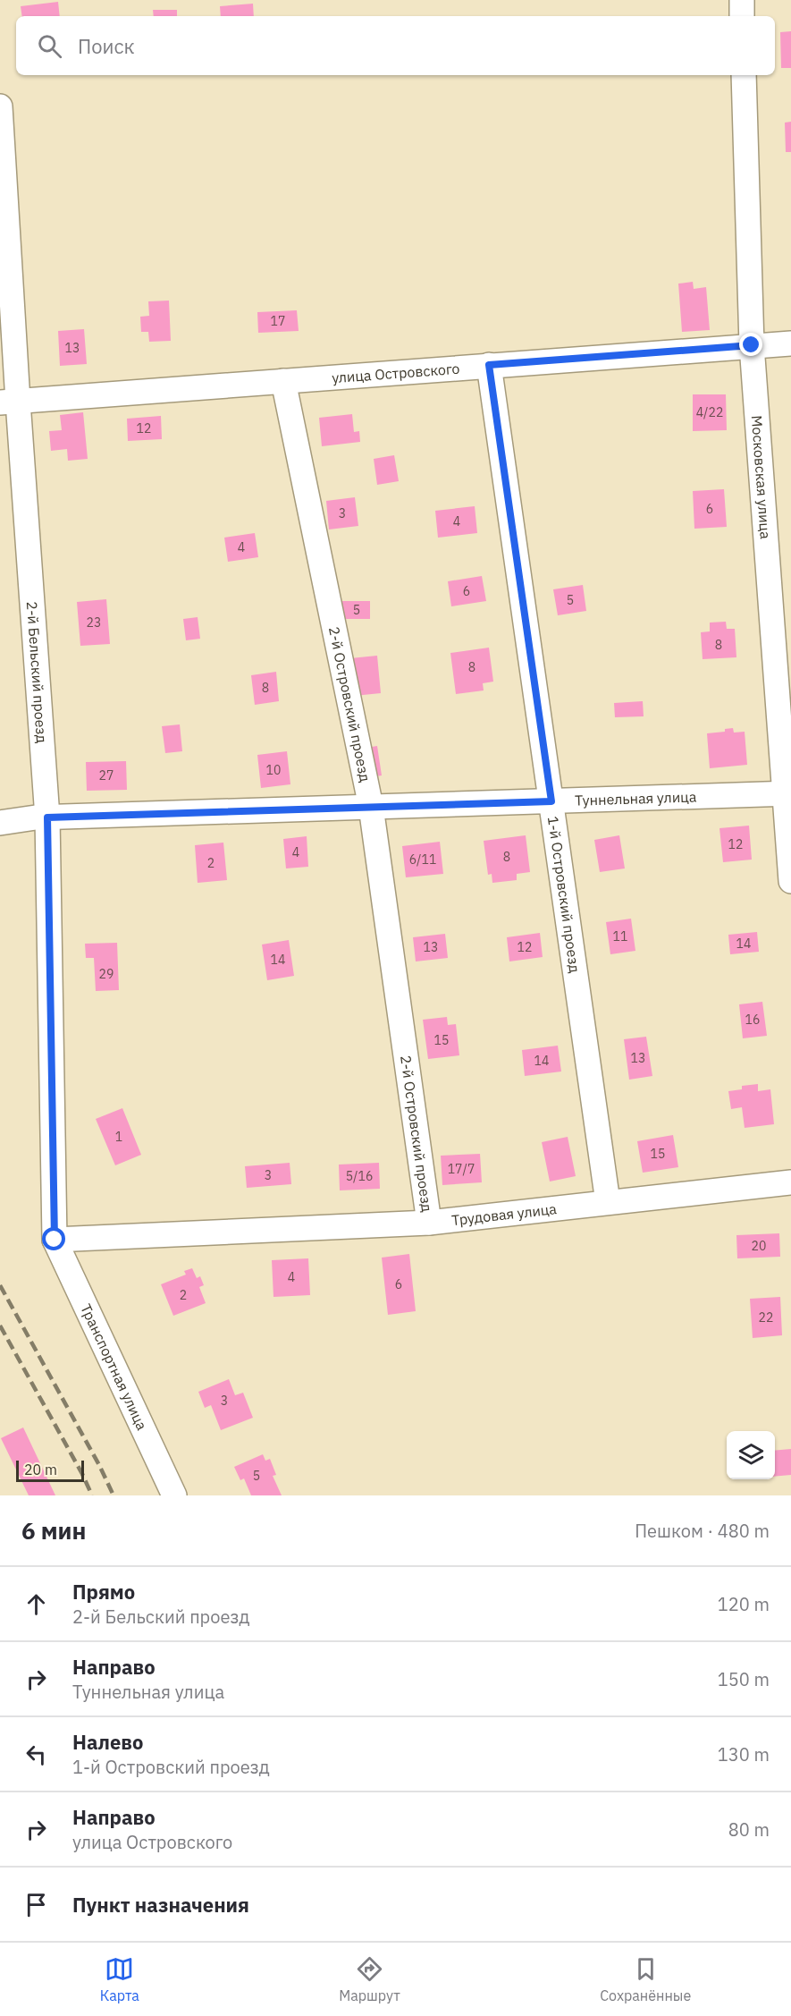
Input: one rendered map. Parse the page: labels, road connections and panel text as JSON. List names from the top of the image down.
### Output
{
  "streets": {
    "street": [
      "улица Островского",
      "Московская улица",
      "2-й Бельский проезд",
      "2-й Островский проезд",
      "Туннельная улица",
      "1-й Островский проезд",
      "Трудовая улица",
      "Транспортная улица"
    ]
  },
  "crossings": [
    ["улица Островского", "Московская улица"],
    ["улица Островского", "2-й Бельский проезд"],
    ["улица Островского", "2-й Островский проезд"],
    ["улица Островского", "1-й Островский проезд"],
    ["Московская улица", "Туннельная улица"],
    ["2-й Бельский проезд", "Туннельная улица"],
    ["2-й Бельский проезд", "Трудовая улица"],
    ["2-й Бельский проезд", "Транспортная улица"],
    ["2-й Островский проезд", "Туннельная улица"],
    ["2-й Островский проезд", "Трудовая улица"],
    ["Туннельная улица", "1-й Островский проезд"],
    ["1-й Островский проезд", "Трудовая улица"],
    ["Трудовая улица", "Транспортная улица"]
  ],
  "house_numbers": [
    "17",
    "13",
    "4/22",
    "12",
    "6",
    "3",
    "4",
    "4",
    "6",
    "5",
    "5",
    "23",
    "8",
    "8",
    "8",
    "10",
    "27",
    "12",
    "4",
    "8",
    "6/11",
    "2",
    "11",
    "14",
    "13",
    "12",
    "14",
    "29",
    "16",
    "15",
    "13",
    "14",
    "1",
    "15",
    "17/7",
    "3",
    "5/16",
    "20",
    "4",
    "6",
    "2",
    "22",
    "3",
    "5"
  ],
  "scale_bar": "20 m",
  "page": {
    "search": "Поиск",
    "scale": "20 m",
    "heading": ["6 мин", "Пешком · 480 m"],
    "list": [
      ["Прямо", "2-й Бельский проезд", "120 m"],
      ["Направо", "Туннельная улица", "150 m"],
      ["Налево", "1-й Островский проезд", "130 m"],
      ["Направо", "улица Островского", "80 m"],
      "Пункт назначения"
    ],
    "nav": ["Карта", "Маршрут", "Сохранённые"]
  }
}
